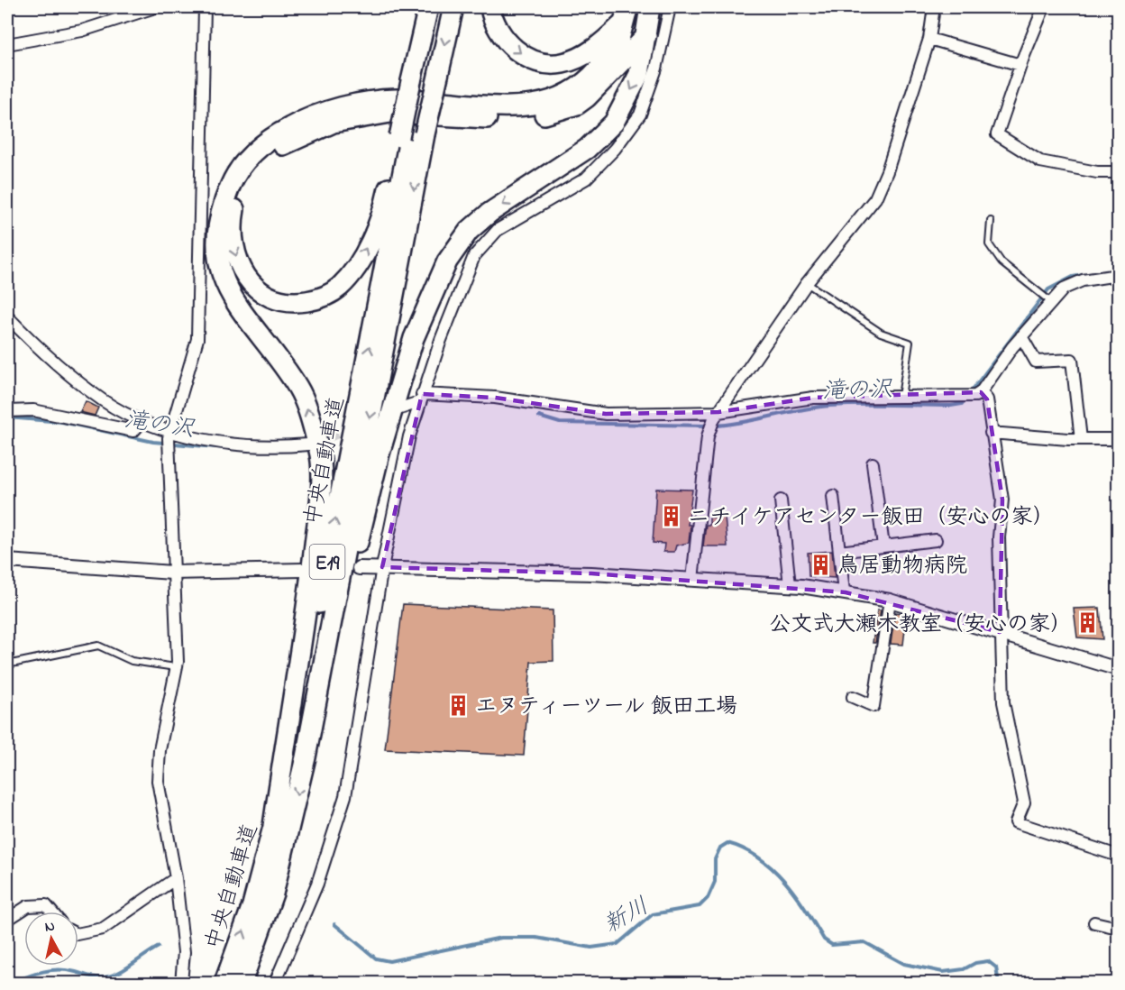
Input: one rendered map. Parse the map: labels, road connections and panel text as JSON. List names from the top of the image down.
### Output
{
  "streets": {
    "highway": ["中央自動車道", "E19"]
  },
  "water": ["滝の沢", "新川"],
  "places": {
    "building": [
      "ニチイケアセンター飯田（安心の家）",
      "鳥居動物病院",
      "公文式大瀬木教室（安心の家）",
      "エヌティーツール 飯田工場"
    ]
  },
  "north": "top"
}
